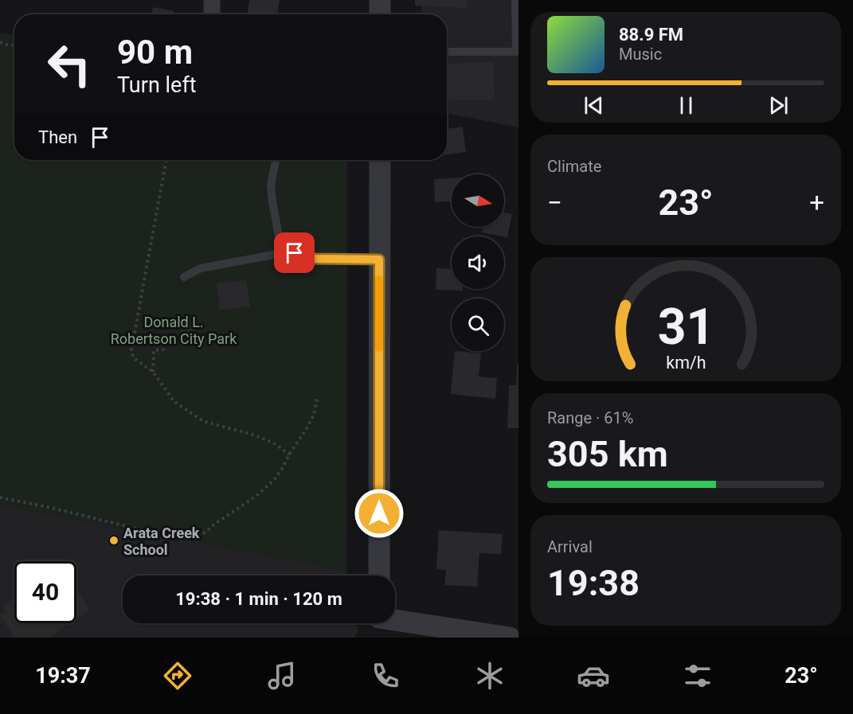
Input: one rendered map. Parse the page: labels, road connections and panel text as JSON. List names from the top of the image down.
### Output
{
  "parks": ["Donald L. Robertson City Park"],
  "places": ["Arata Creek School"],
  "north": "right",
  "page": {
    "turn": ["90 m", "Turn left"],
    "song": ["88.9 FM", "Music"],
    "then": "Then",
    "tile": [
      "Climate",
      ["Range · 61%", "305 km"],
      ["Arrival", "19:38"]
    ],
    "heat": ["−", "23°", "+"],
    "limit": "40",
    "trip": "19:38 · 1 min · 120 m",
    "tabs": ["19:37", "23°"],
    "gauge": ["31", "km/h"]
  }
}
